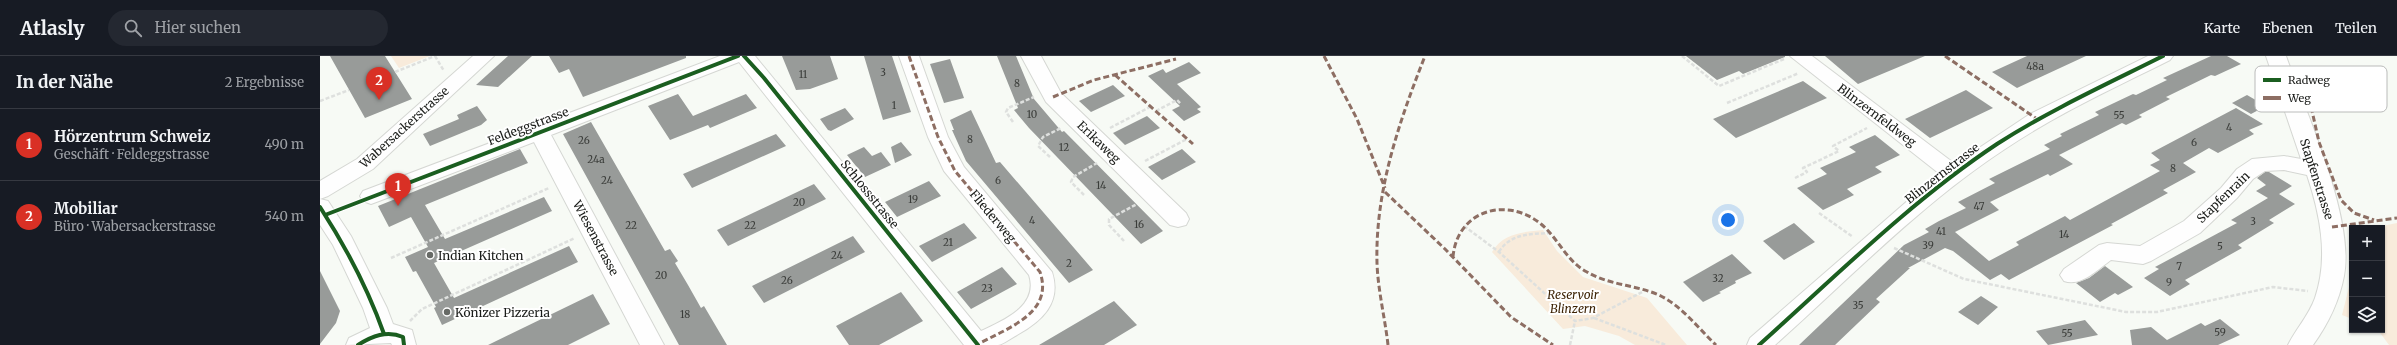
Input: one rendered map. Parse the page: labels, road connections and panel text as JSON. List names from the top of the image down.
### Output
{
  "streets": {
    "street": [
      "Blinzernfeldweg",
      "Feldeggstrasse",
      "Wabersackerstrasse",
      "Erikaweg",
      "Blinzernstrasse",
      "Stapfenstrasse",
      "Schlossstrasse",
      "Stapfenrain",
      "Fliederweg",
      "Wiesenstrasse"
    ]
  },
  "crossings": [
    ["Blinzernfeldweg", "Blinzernstrasse"],
    ["Feldeggstrasse", "Wiesenstrasse"],
    ["Stapfenstrasse", "Stapfenrain"],
    ["Schlossstrasse", "Fliederweg"]
  ],
  "parks": ["Reservoir Blinzern"],
  "places": ["Indian Kitchen", "Könizer Pizzeria"],
  "house_numbers": [
    "48a",
    "3",
    "11",
    "8",
    "1",
    "10",
    "55",
    "4",
    "8",
    "26",
    "6",
    "12",
    "24a",
    "8",
    "24",
    "6",
    "14",
    "19",
    "20",
    "47",
    "4",
    "3",
    "16",
    "22",
    "22",
    "41",
    "14",
    "21",
    "39",
    "5",
    "24",
    "2",
    "7",
    "20",
    "32",
    "26",
    "9",
    "23",
    "35",
    "18",
    "59",
    "55"
  ],
  "legend": ["Radweg", "Weg"],
  "page": {
    "header": "Atlasly",
    "search": "Hier suchen",
    "nav": ["Karte", "Ebenen", "Teilen"],
    "heading": ["In der Nähe", "2 Ergebnisse"],
    "pins": ["2", "1"],
    "list": [
      {
        "mark": "1",
        "name": "Hörzentrum Schweiz",
        "note": "Geschäft · Feldeggstrasse",
        "value": "490 m"
      },
      {
        "mark": "2",
        "name": "Mobiliar",
        "note": "Büro · Wabersackerstrasse",
        "value": "540 m"
      }
    ],
    "map_buttons": ["+", "−"]
  }
}
